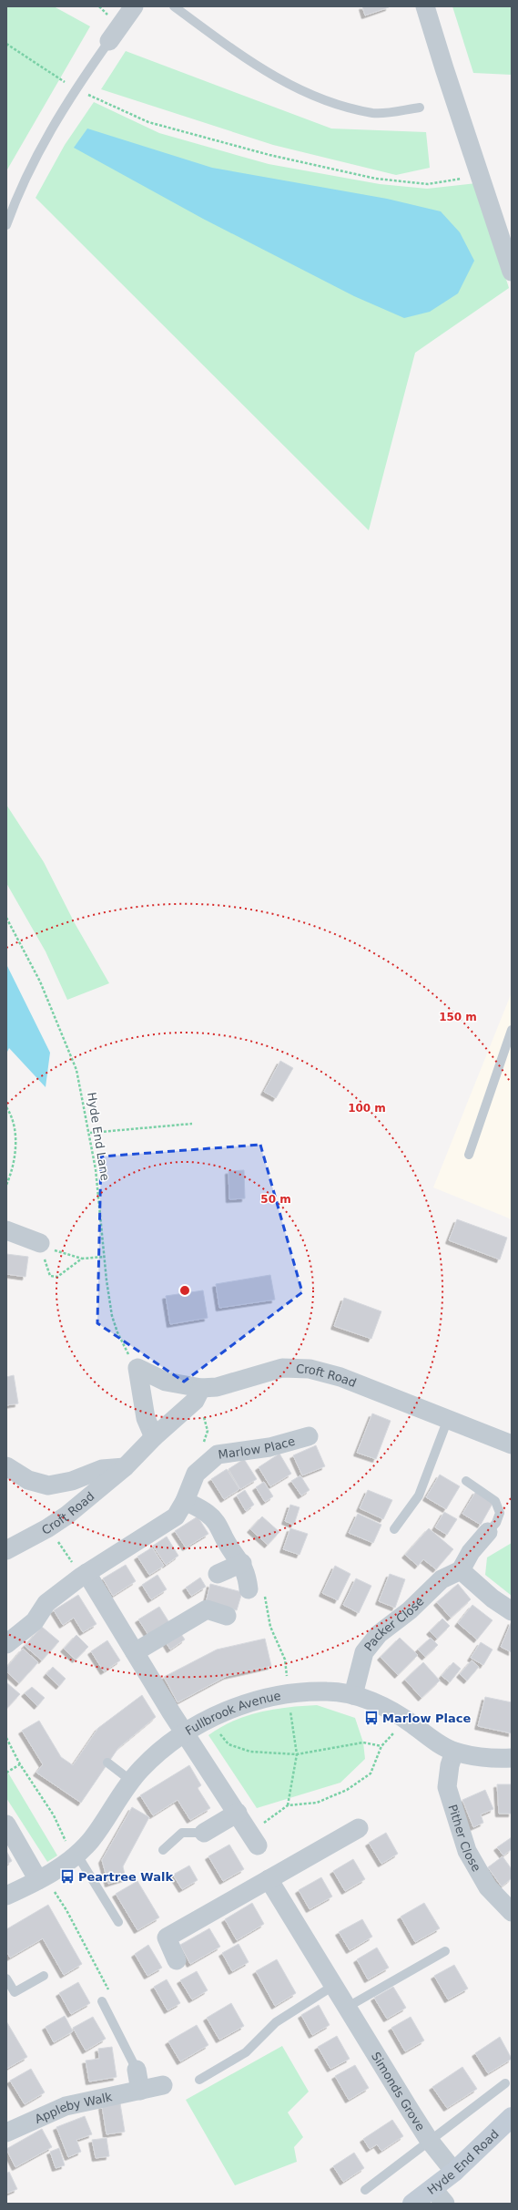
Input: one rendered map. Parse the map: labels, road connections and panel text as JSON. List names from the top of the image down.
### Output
{
  "streets": {
    "main road": ["Hyde End Road"],
    "street": [
      "Croft Road",
      "Marlow Place",
      "Packer Close",
      "Fullbrook Avenue",
      "Pither Close",
      "Simonds Grove",
      "Appleby Walk"
    ],
    "path": ["Hyde End Lane"]
  },
  "crossings": [
    ["Packer Close", "Fullbrook Avenue"],
    ["Fullbrook Avenue", "Pither Close"],
    ["Simonds Grove", "Hyde End Road"]
  ],
  "places": {
    "bus stop": ["Marlow Place", "Peartree Walk"]
  },
  "rings": ["150 m", "100 m", "50 m"]
}
